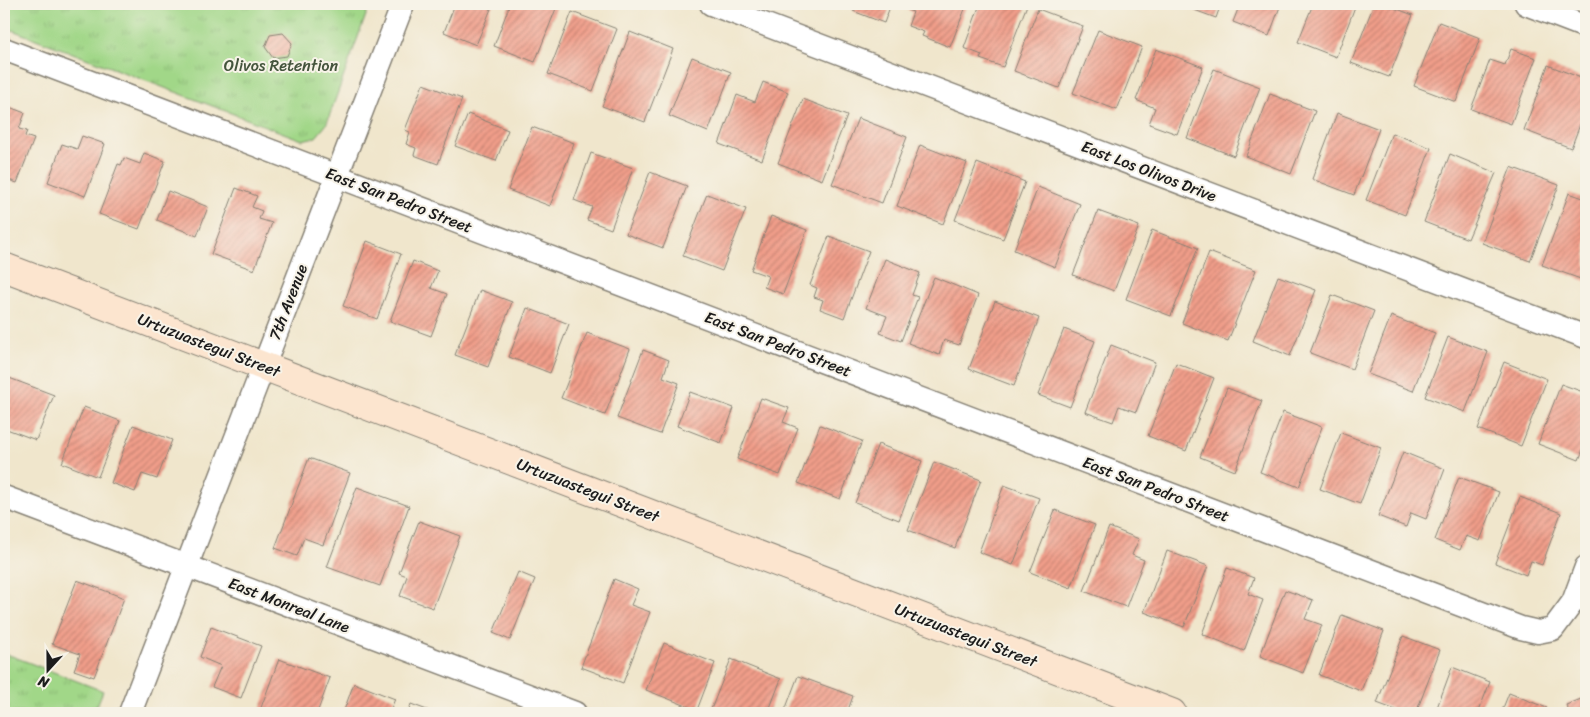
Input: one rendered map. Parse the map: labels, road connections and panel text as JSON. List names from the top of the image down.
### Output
{
  "streets": {
    "main road": ["Urtuzuastegui Street"],
    "street": [
      "East Los Olivos Drive",
      "East San Pedro Street",
      "7th Avenue",
      "East Monreal Lane"
    ]
  },
  "crossings": [
    ["East San Pedro Street", "7th Avenue"],
    ["7th Avenue", "Urtuzuastegui Street"],
    ["7th Avenue", "East Monreal Lane"]
  ],
  "parks": ["Olivos Retention"],
  "north": "bottom"
}
